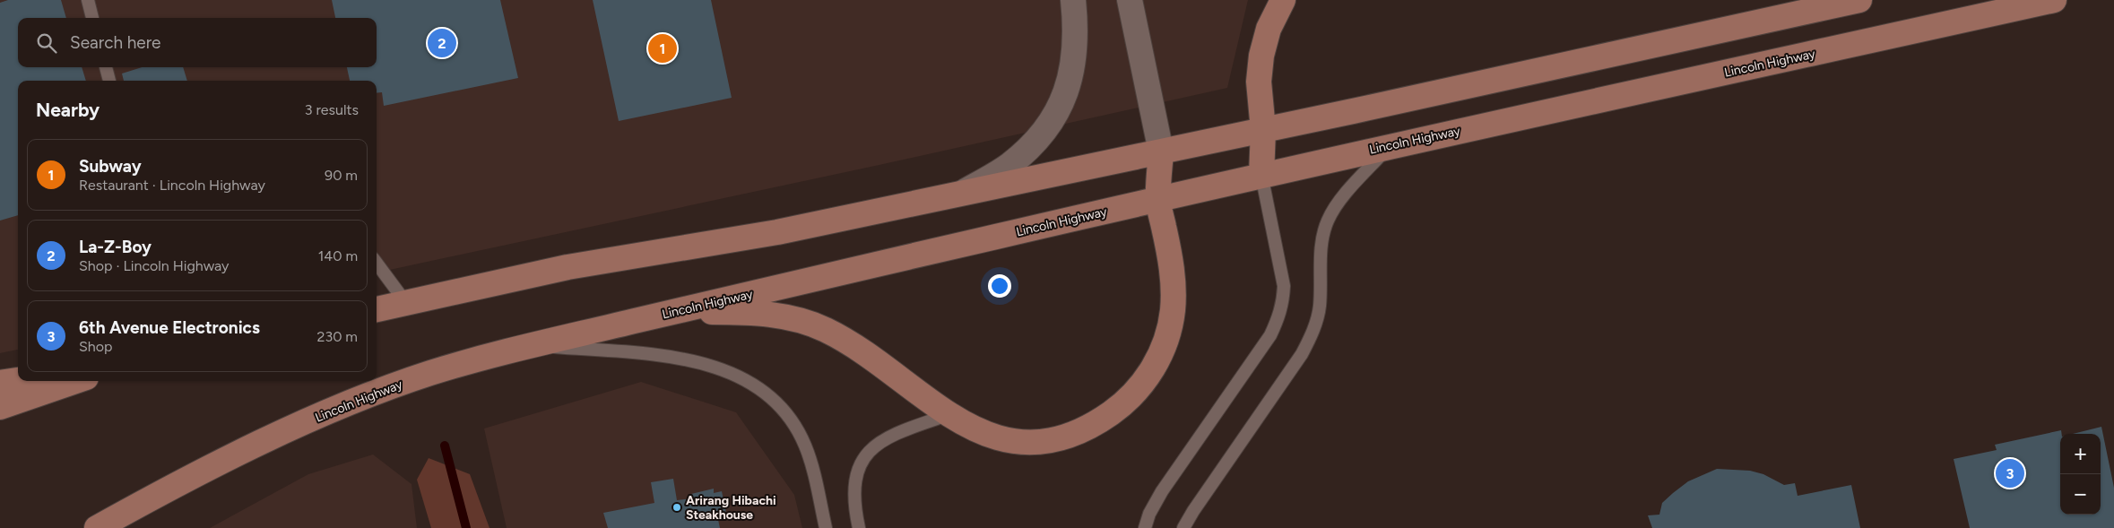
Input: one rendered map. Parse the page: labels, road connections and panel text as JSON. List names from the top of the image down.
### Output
{
  "streets": {
    "main road": ["Lincoln Highway"]
  },
  "places": ["Arirang Hibachi Steakhouse"],
  "page": {
    "search": "Search here",
    "pins": ["2", "1", "3"],
    "heading": ["Nearby", "3 results"],
    "list": [
      {
        "mark": "1",
        "name": "Subway",
        "note": "Restaurant · Lincoln Highway",
        "value": "90 m"
      },
      {
        "mark": "2",
        "name": "La-Z-Boy",
        "note": "Shop · Lincoln Highway",
        "value": "140 m"
      },
      {
        "mark": "3",
        "name": "6th Avenue Electronics",
        "note": "Shop",
        "value": "230 m"
      }
    ],
    "map_buttons": ["+", "−"]
  }
}
